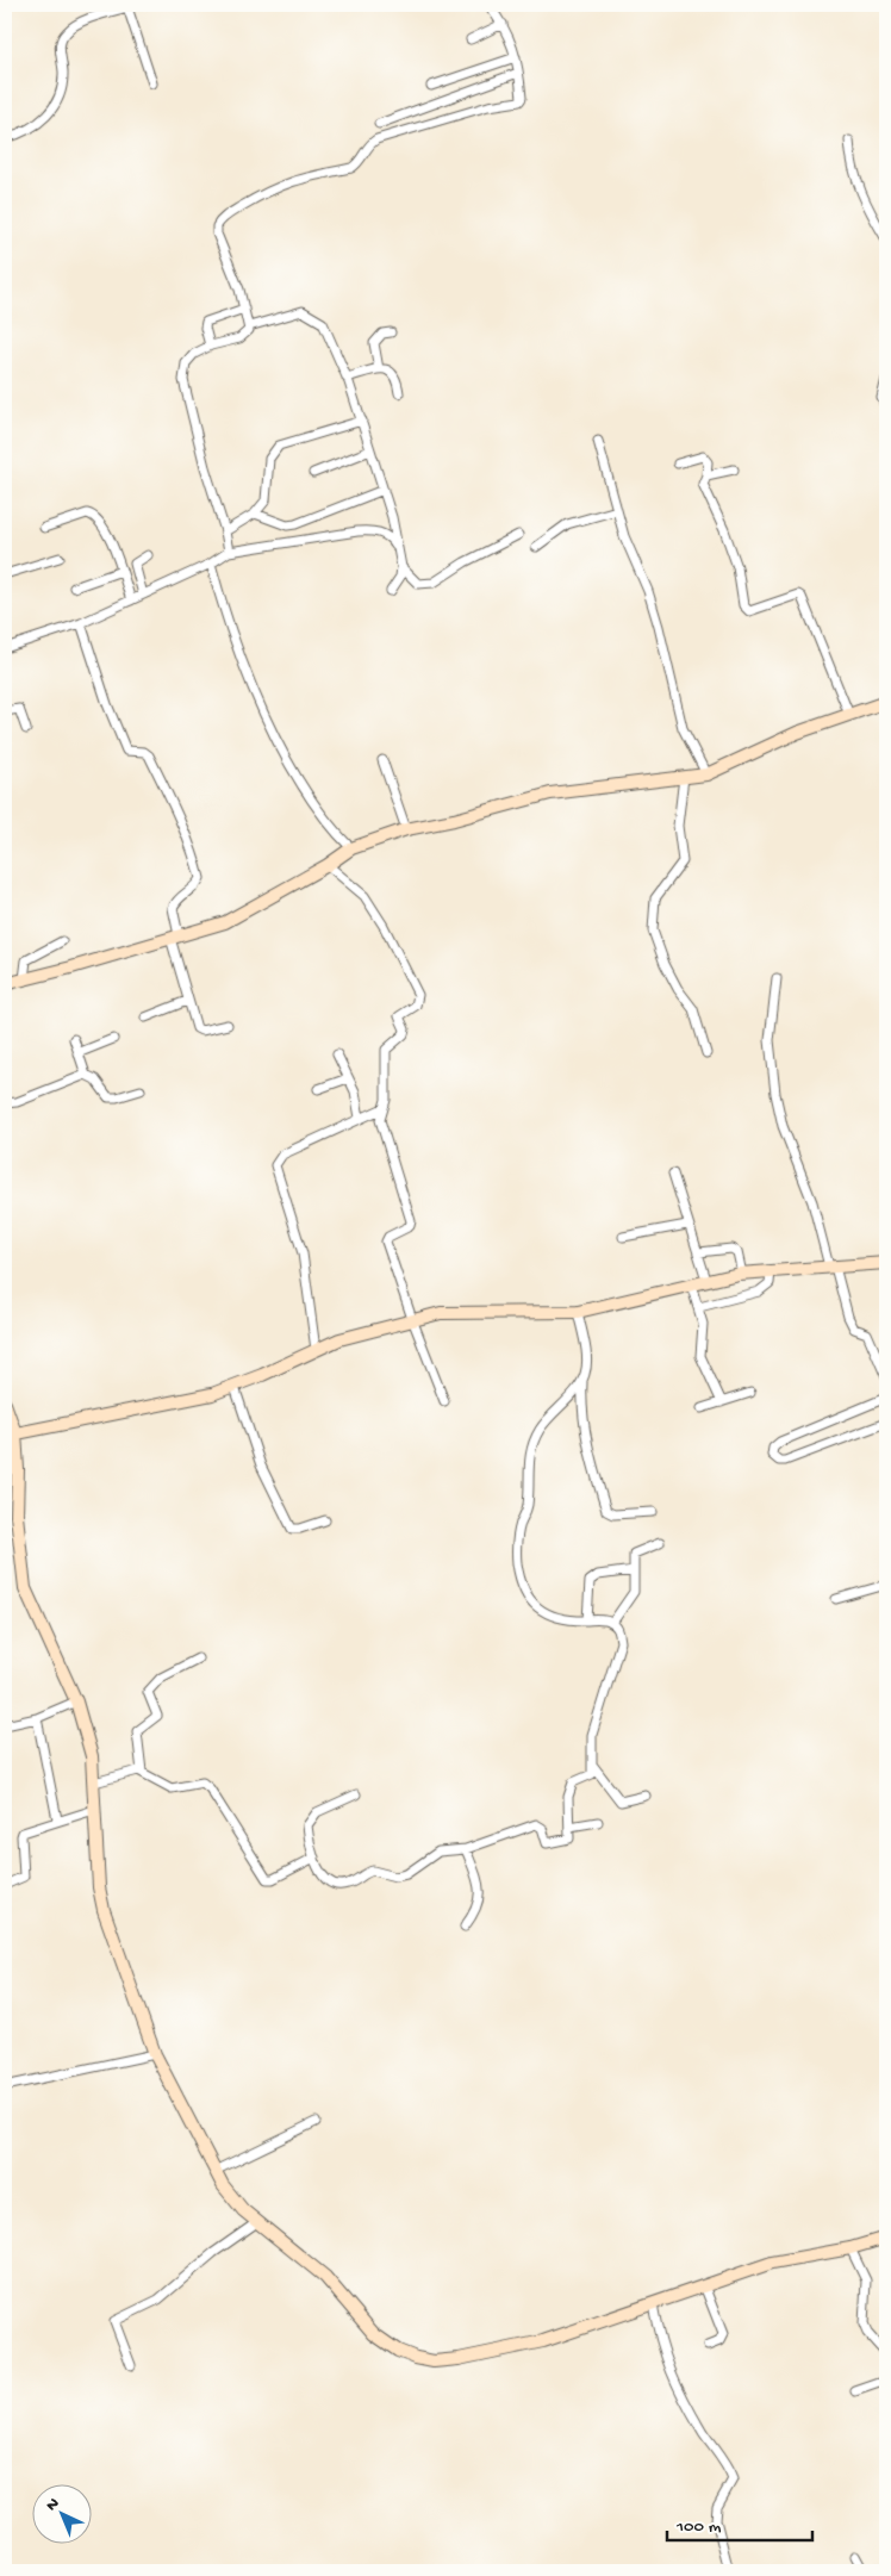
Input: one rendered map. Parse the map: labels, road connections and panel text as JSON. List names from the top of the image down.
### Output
{
  "scale_bar": "100 m",
  "north": "top left"
}
